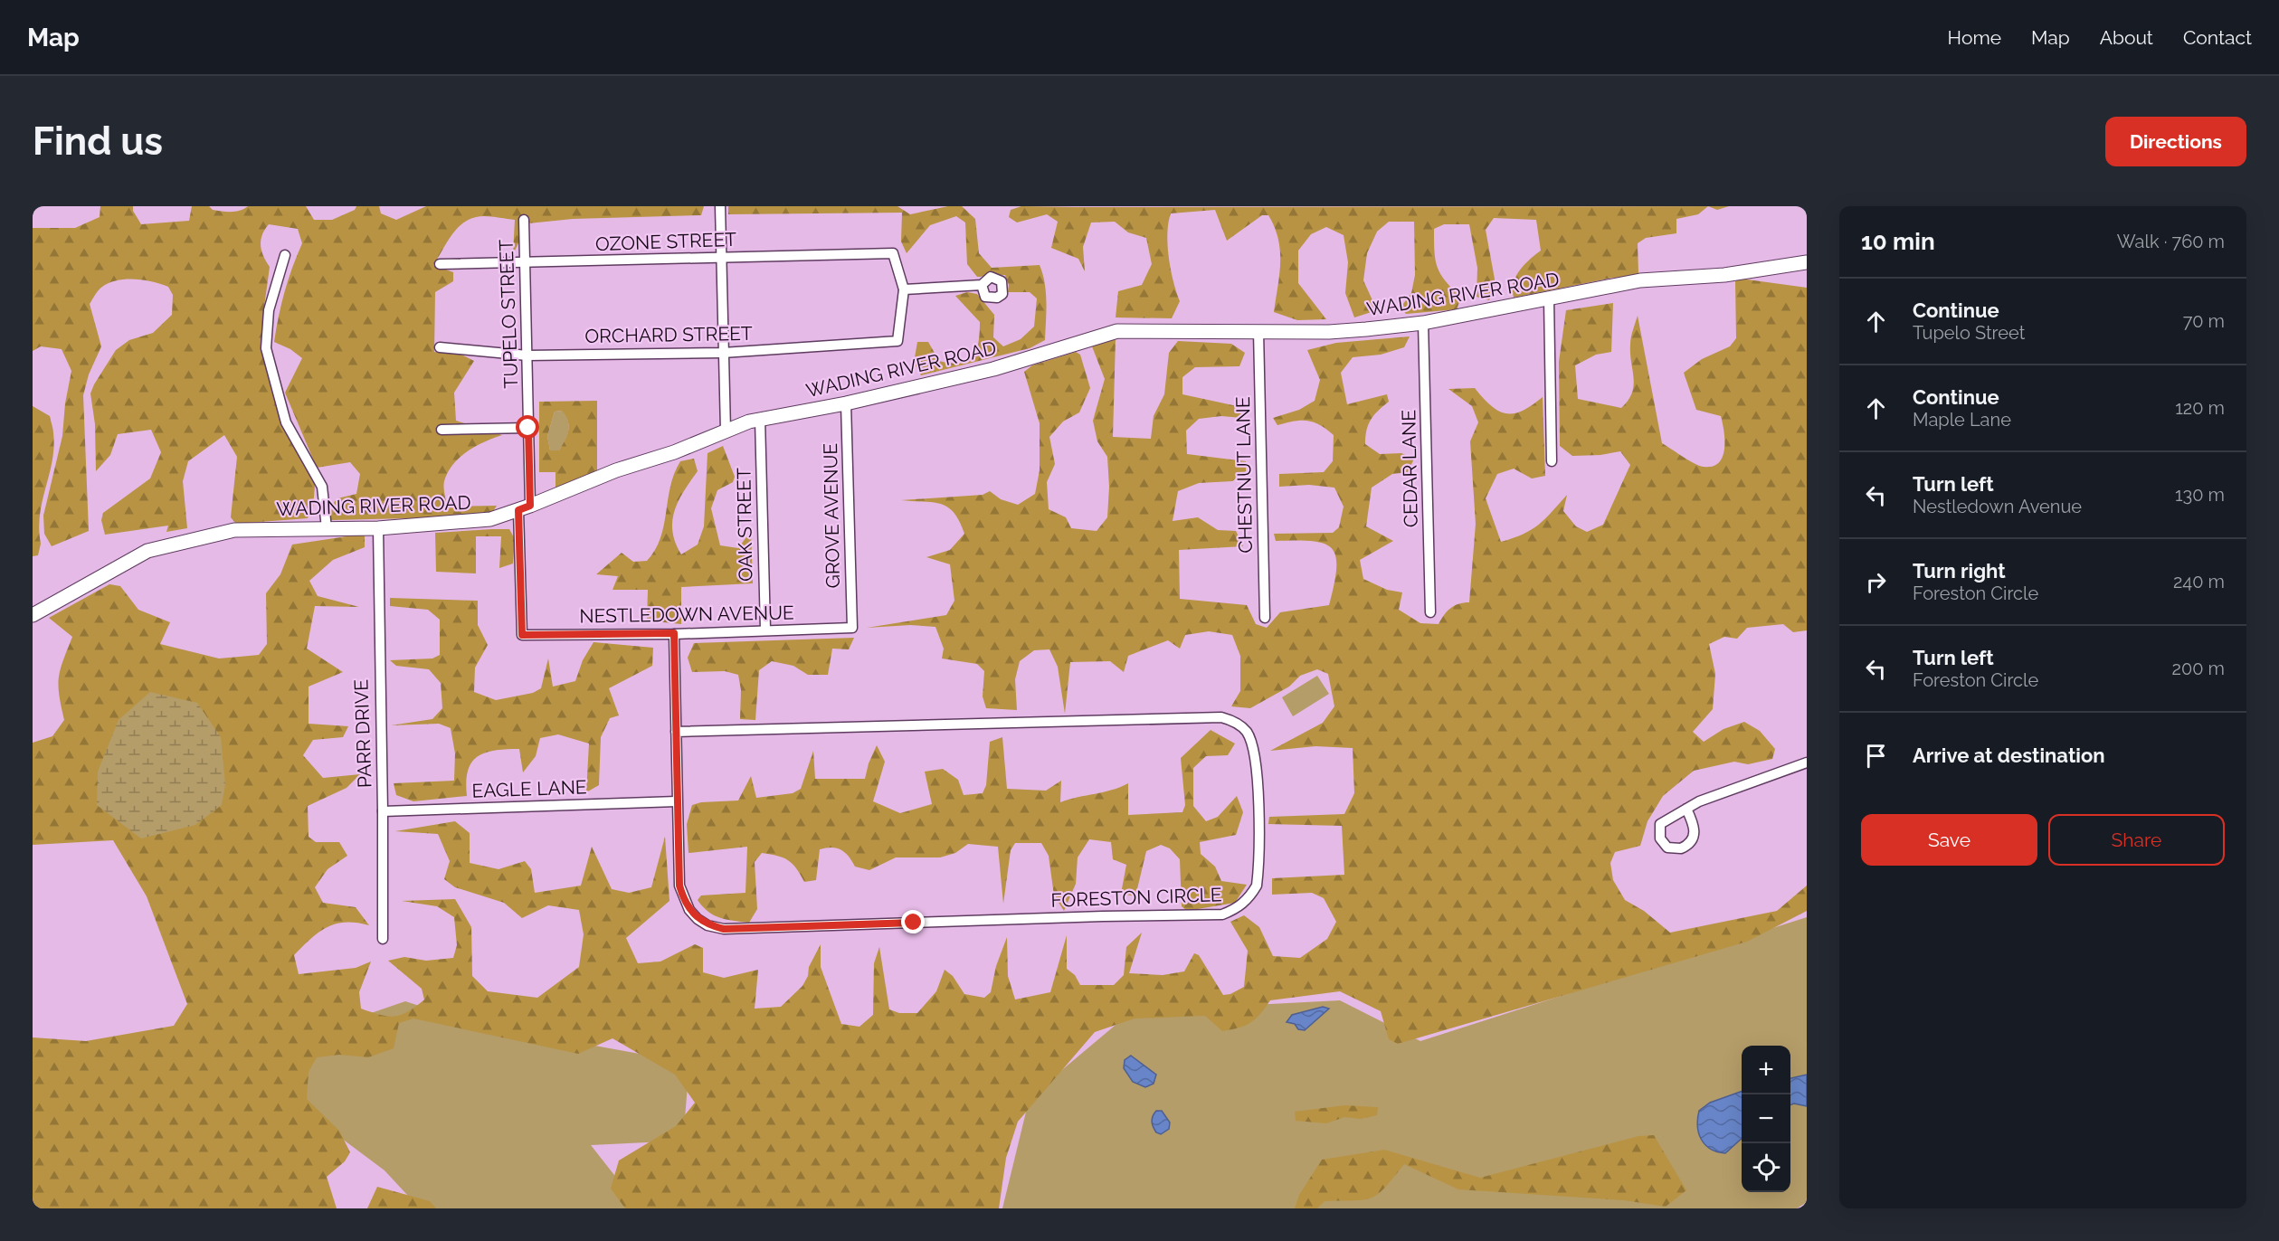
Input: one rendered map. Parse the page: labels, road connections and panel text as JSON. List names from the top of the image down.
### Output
{
  "streets": {
    "main road": ["WADING RIVER ROAD"],
    "street": [
      "OZONE STREET",
      "TUPELO STREET",
      "ORCHARD STREET",
      "CEDAR LANE",
      "CHESTNUT LANE",
      "GROVE AVENUE",
      "OAK STREET",
      "NESTLEDOWN AVENUE",
      "PARR DRIVE",
      "EAGLE LANE",
      "FORESTON CIRCLE"
    ]
  },
  "crossings": [
    ["OZONE STREET", "TUPELO STREET"],
    ["OZONE STREET", "ORCHARD STREET"],
    ["WADING RIVER ROAD", "TUPELO STREET"],
    ["WADING RIVER ROAD", "CEDAR LANE"],
    ["WADING RIVER ROAD", "CHESTNUT LANE"],
    ["WADING RIVER ROAD", "GROVE AVENUE"],
    ["WADING RIVER ROAD", "OAK STREET"],
    ["WADING RIVER ROAD", "PARR DRIVE"],
    ["TUPELO STREET", "ORCHARD STREET"],
    ["TUPELO STREET", "NESTLEDOWN AVENUE"],
    ["GROVE AVENUE", "NESTLEDOWN AVENUE"],
    ["OAK STREET", "NESTLEDOWN AVENUE"],
    ["NESTLEDOWN AVENUE", "FORESTON CIRCLE"],
    ["PARR DRIVE", "EAGLE LANE"],
    ["EAGLE LANE", "FORESTON CIRCLE"]
  ],
  "page": {
    "header": "Map",
    "nav": [
      "Home",
      "Map",
      "About",
      "Contact"
    ],
    "buttons": [
      "Directions",
      ["Save", "Share"]
    ],
    "title": "Find us",
    "heading": ["10 min", "Walk · 760 m"],
    "list": [
      ["Continue", "Tupelo Street", "70 m"],
      ["Continue", "Maple Lane", "120 m"],
      ["Turn left", "Nestledown Avenue", "130 m"],
      ["Turn right", "Foreston Circle", "240 m"],
      ["Turn left", "Foreston Circle", "200 m"],
      "Arrive at destination"
    ],
    "map_buttons": ["+", "−"]
  }
}
